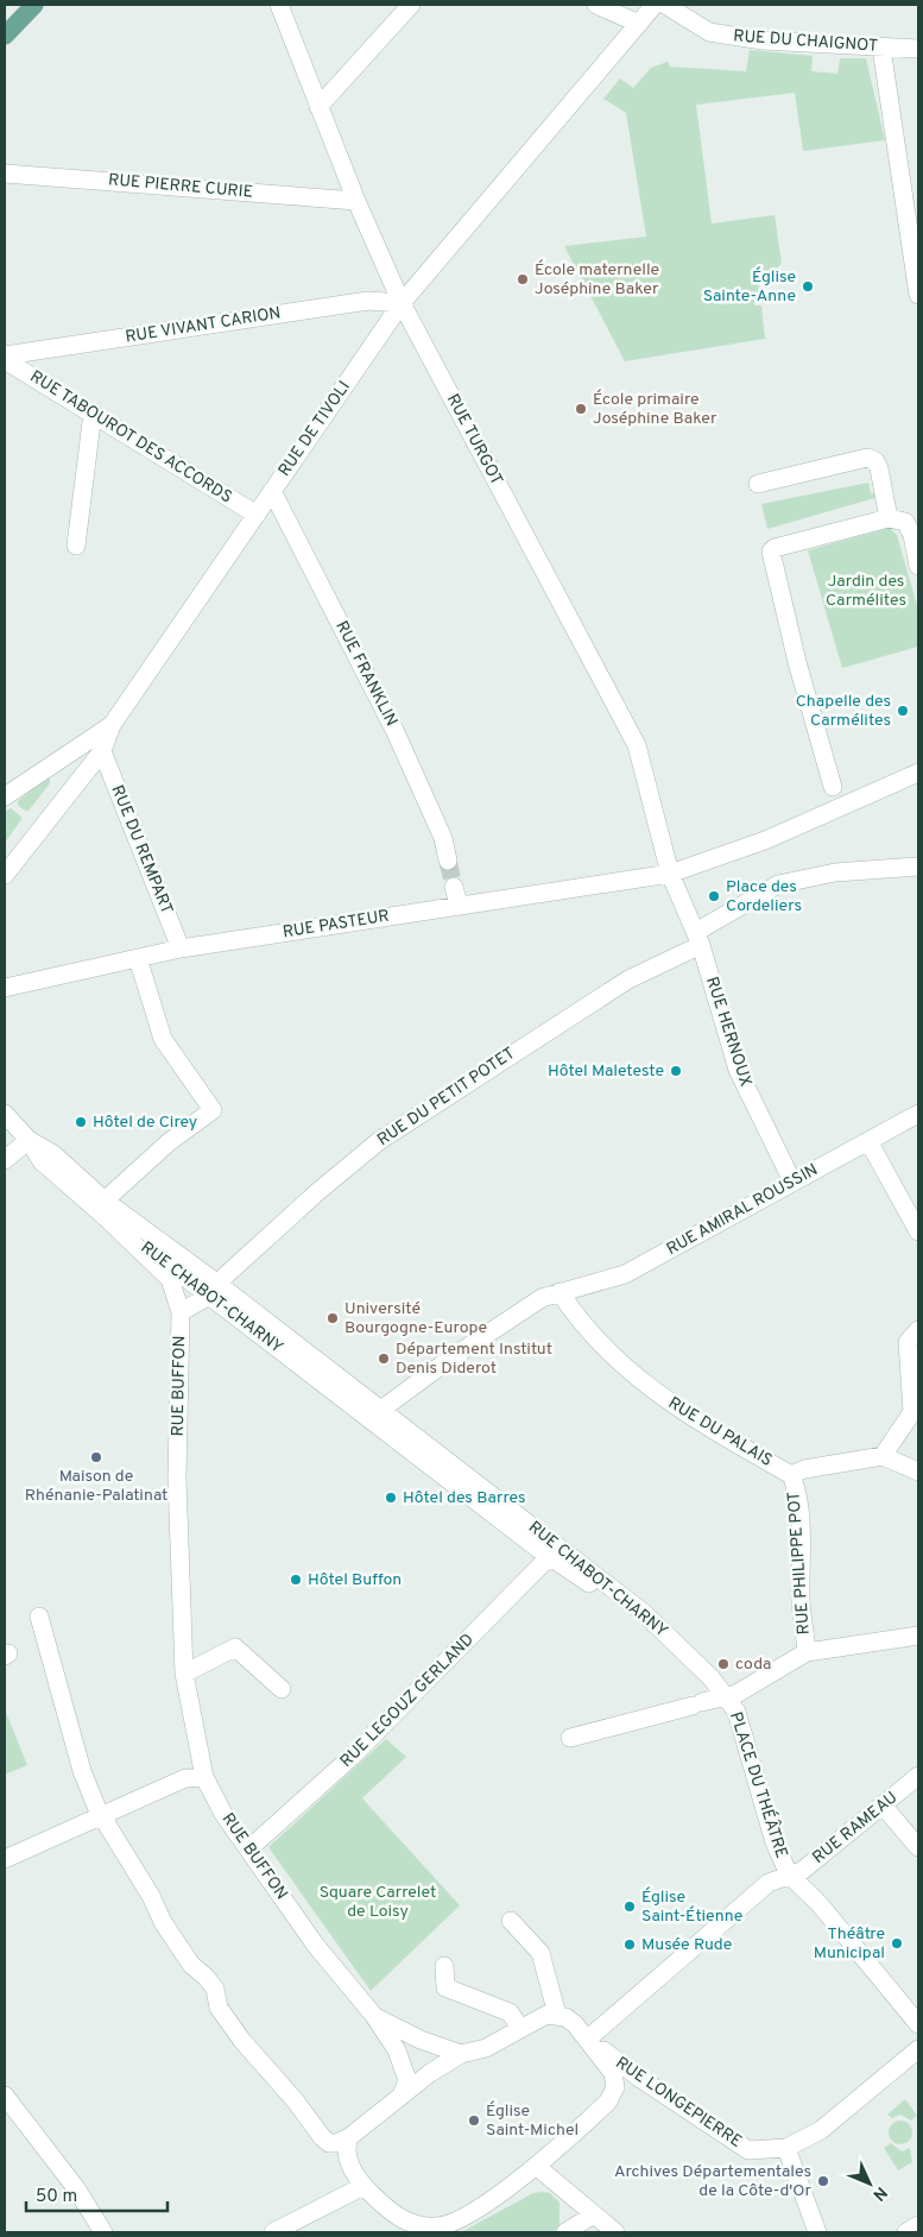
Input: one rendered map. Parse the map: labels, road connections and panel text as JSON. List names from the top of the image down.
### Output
{
  "streets": {
    "street": [
      "RUE DU CHAIGNOT",
      "RUE PIERRE CURIE",
      "RUE VIVANT CARION",
      "RUE DE TIVOLI",
      "RUE TABOUROT DES ACCORDS",
      "RUE TURGOT",
      "RUE FRANKLIN",
      "RUE DU REMPART",
      "RUE PASTEUR",
      "RUE HERNOUX",
      "RUE DU PETIT POTET",
      "RUE AMIRAL ROUSSIN",
      "RUE CHABOT-CHARNY",
      "RUE BUFFON",
      "RUE DU PALAIS",
      "RUE PHILIPPE POT",
      "RUE LEGOUZ GERLAND",
      "PLACE DU THÉÂTRE",
      "RUE RAMEAU",
      "RUE LONGEPIERRE"
    ]
  },
  "crossings": [
    ["RUE PIERRE CURIE", "RUE TURGOT"],
    ["RUE VIVANT CARION", "RUE DE TIVOLI"],
    ["RUE VIVANT CARION", "RUE TABOUROT DES ACCORDS"],
    ["RUE VIVANT CARION", "RUE TURGOT"],
    ["RUE DE TIVOLI", "RUE TABOUROT DES ACCORDS"],
    ["RUE DE TIVOLI", "RUE TURGOT"],
    ["RUE DE TIVOLI", "RUE FRANKLIN"],
    ["RUE DE TIVOLI", "RUE DU REMPART"],
    ["RUE TURGOT", "RUE PASTEUR"],
    ["RUE DU REMPART", "RUE PASTEUR"],
    ["RUE HERNOUX", "RUE DU PETIT POTET"],
    ["RUE HERNOUX", "RUE AMIRAL ROUSSIN"],
    ["RUE DU PETIT POTET", "RUE CHABOT-CHARNY"],
    ["RUE DU PETIT POTET", "RUE BUFFON"],
    ["RUE AMIRAL ROUSSIN", "RUE CHABOT-CHARNY"],
    ["RUE AMIRAL ROUSSIN", "RUE DU PALAIS"],
    ["RUE CHABOT-CHARNY", "RUE BUFFON"],
    ["RUE CHABOT-CHARNY", "RUE LEGOUZ GERLAND"],
    ["RUE CHABOT-CHARNY", "PLACE DU THÉÂTRE"],
    ["RUE BUFFON", "RUE LEGOUZ GERLAND"],
    ["RUE DU PALAIS", "RUE PHILIPPE POT"],
    ["PLACE DU THÉÂTRE", "RUE RAMEAU"],
    ["RUE RAMEAU", "RUE LONGEPIERRE"]
  ],
  "parks": ["Jardin des Carmélites", "Square Carrelet de Loisy"],
  "places": [
    "École maternelle Joséphine Baker",
    "Église Sainte-Anne",
    "École primaire Joséphine Baker",
    "Chapelle des Carmélites",
    "Place des Cordeliers",
    "Hôtel Maleteste",
    "Hôtel de Cirey",
    "Université Bourgogne-Europe",
    "Département Institut Denis Diderot",
    "Maison de Rhénanie-Palatinat",
    "Hôtel des Barres",
    "Hôtel Buffon",
    "coda",
    "Église Saint-Étienne",
    "Théâtre Municipal",
    "Musée Rude",
    "Église Saint-Michel",
    "Archives Départementales de la Côte-d'Or"
  ],
  "scale_bar": "50 m",
  "north": "bottom right"
}
